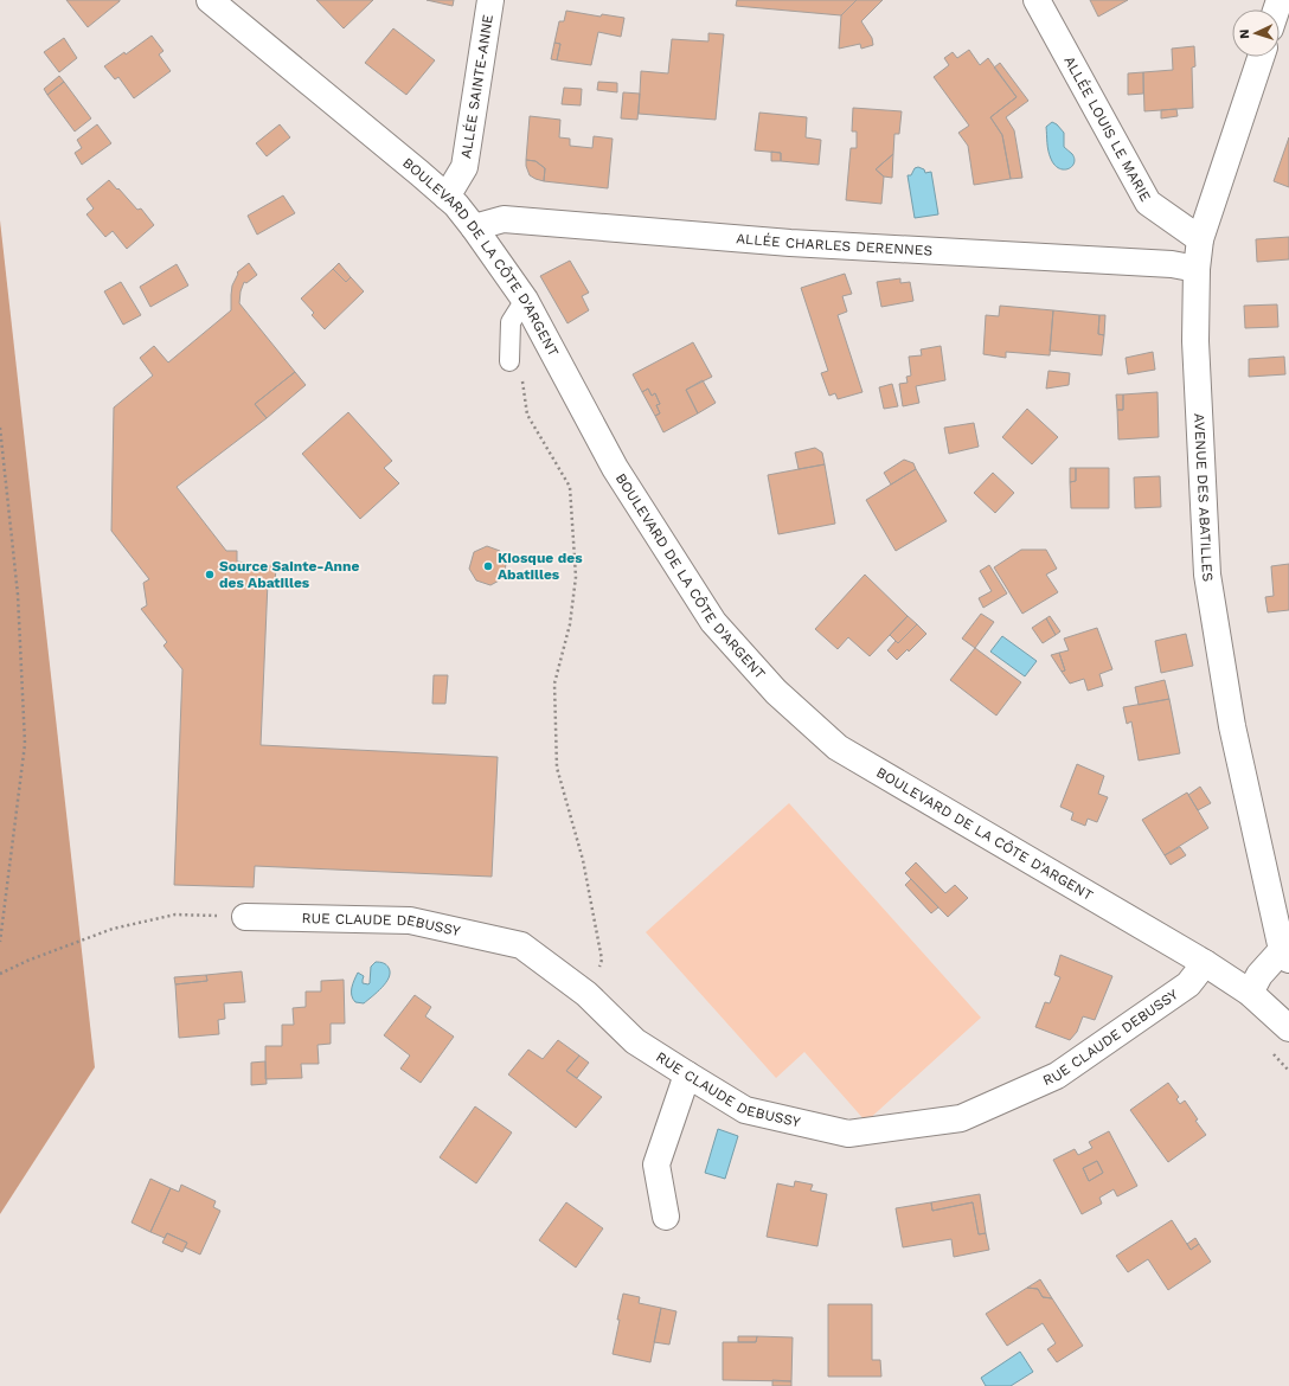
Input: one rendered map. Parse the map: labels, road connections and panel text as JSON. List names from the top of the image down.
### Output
{
  "streets": {
    "street": [
      "ALLÉE SAINTE-ANNE",
      "ALLÉE LOUIS LE MARIE",
      "ALLÉE CHARLES DERENNES",
      "BOULEVARD DE LA CÔTE D'ARGENT",
      "AVENUE DES ABATILLES",
      "RUE CLAUDE DEBUSSY"
    ]
  },
  "crossings": [
    ["ALLÉE SAINTE-ANNE", "BOULEVARD DE LA CÔTE D'ARGENT"],
    ["ALLÉE LOUIS LE MARIE", "AVENUE DES ABATILLES"],
    ["ALLÉE CHARLES DERENNES", "BOULEVARD DE LA CÔTE D'ARGENT"],
    ["ALLÉE CHARLES DERENNES", "AVENUE DES ABATILLES"],
    ["BOULEVARD DE LA CÔTE D'ARGENT", "AVENUE DES ABATILLES"],
    ["BOULEVARD DE LA CÔTE D'ARGENT", "RUE CLAUDE DEBUSSY"]
  ],
  "places": ["Kiosque des Abatilles", "Source Sainte-Anne des Abatilles"],
  "north": "left"
}
